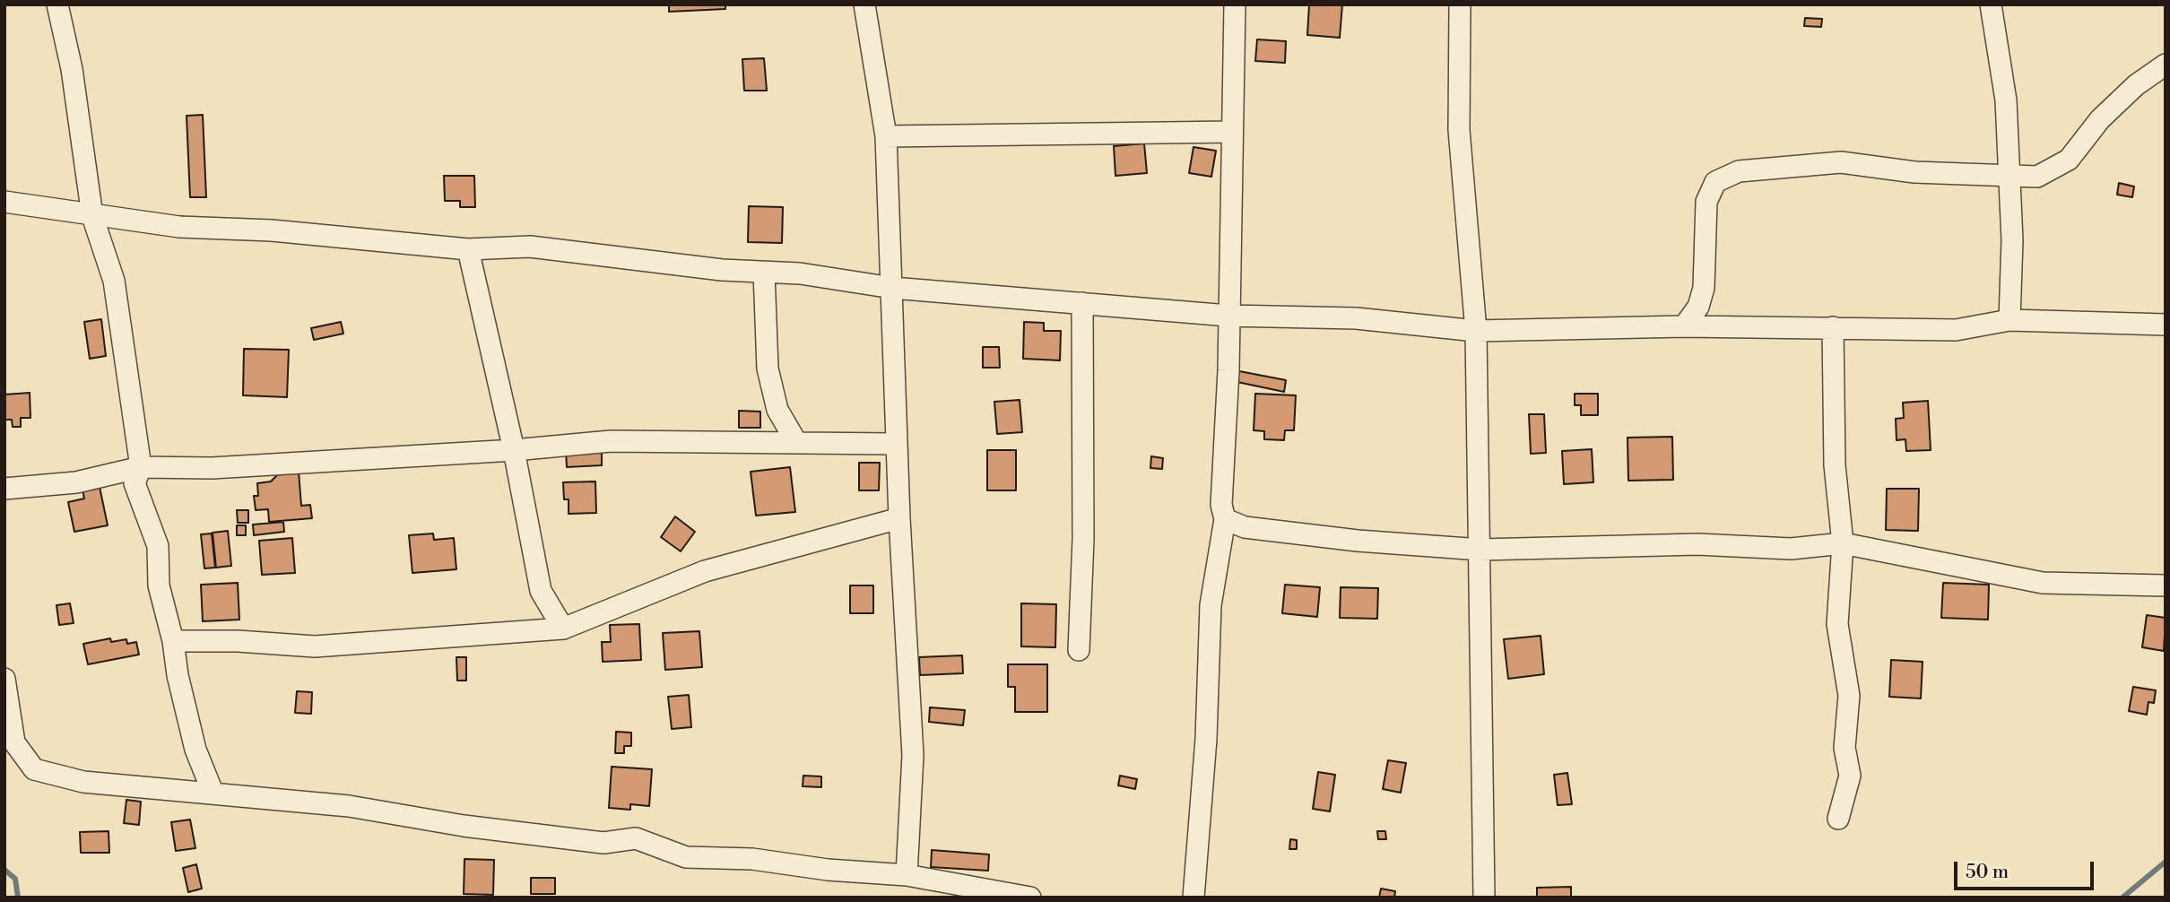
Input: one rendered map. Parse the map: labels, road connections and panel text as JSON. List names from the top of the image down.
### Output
{
  "scale_bar": "50 m"
}
